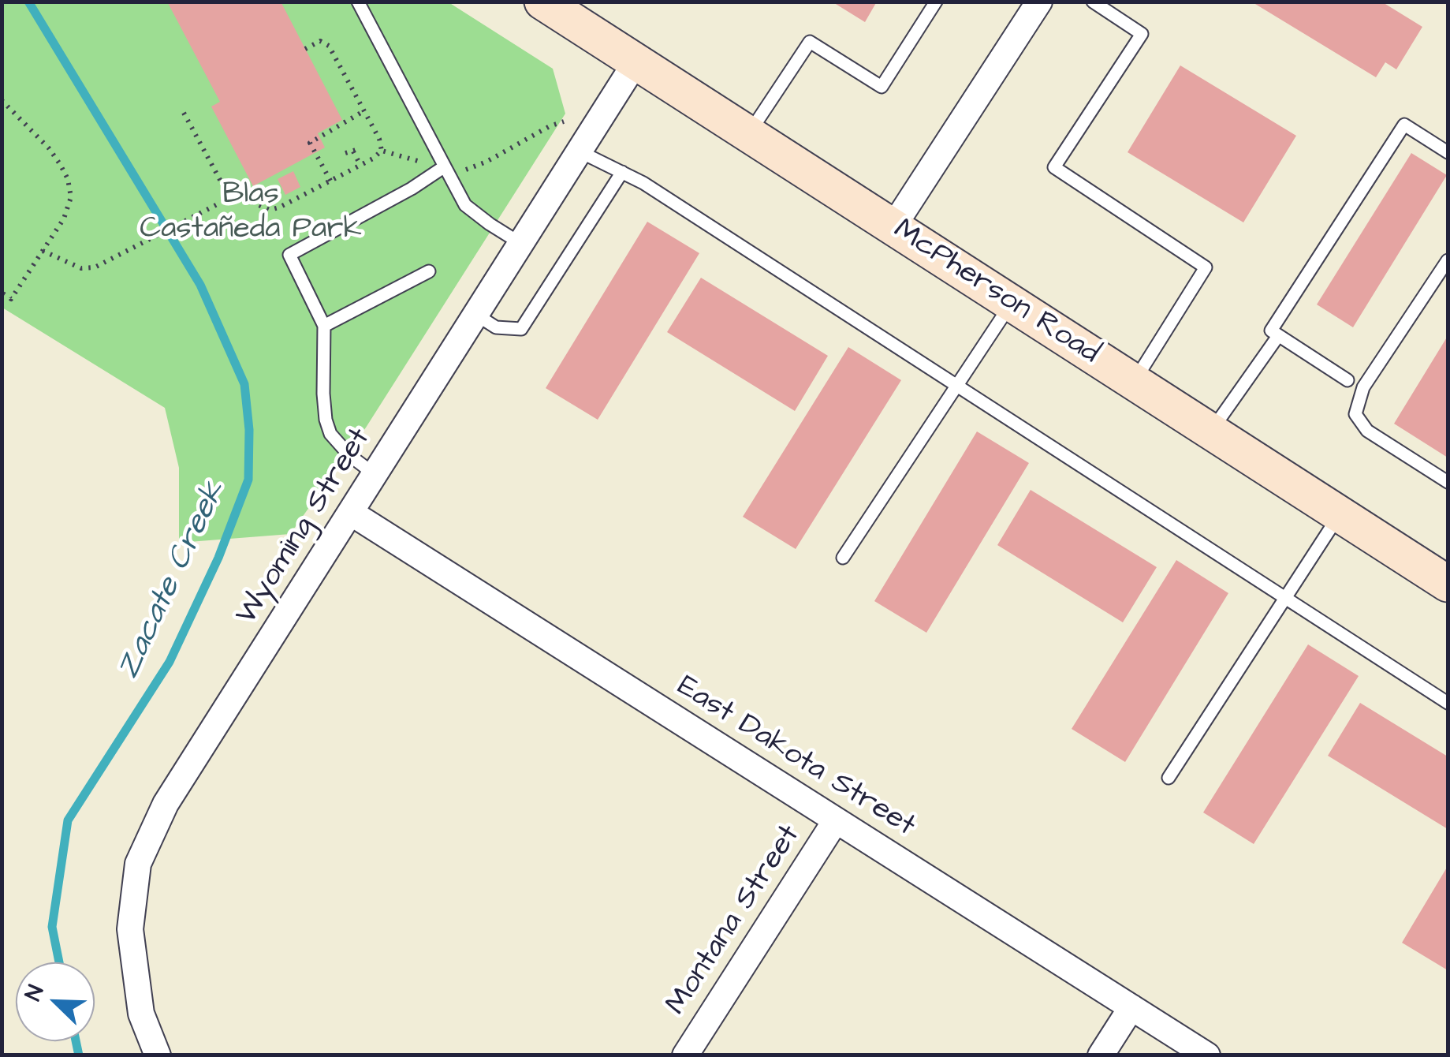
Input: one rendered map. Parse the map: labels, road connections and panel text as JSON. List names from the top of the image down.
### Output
{
  "streets": {
    "main road": ["McPherson Road"],
    "street": ["Wyoming Street", "East Dakota Street", "Montana Street"]
  },
  "crossings": [
    ["McPherson Road", "Wyoming Street"],
    ["Wyoming Street", "East Dakota Street"],
    ["East Dakota Street", "Montana Street"]
  ],
  "water": ["Zacate Creek"],
  "parks": ["Blas Castañeda Park"],
  "north": "top left"
}
